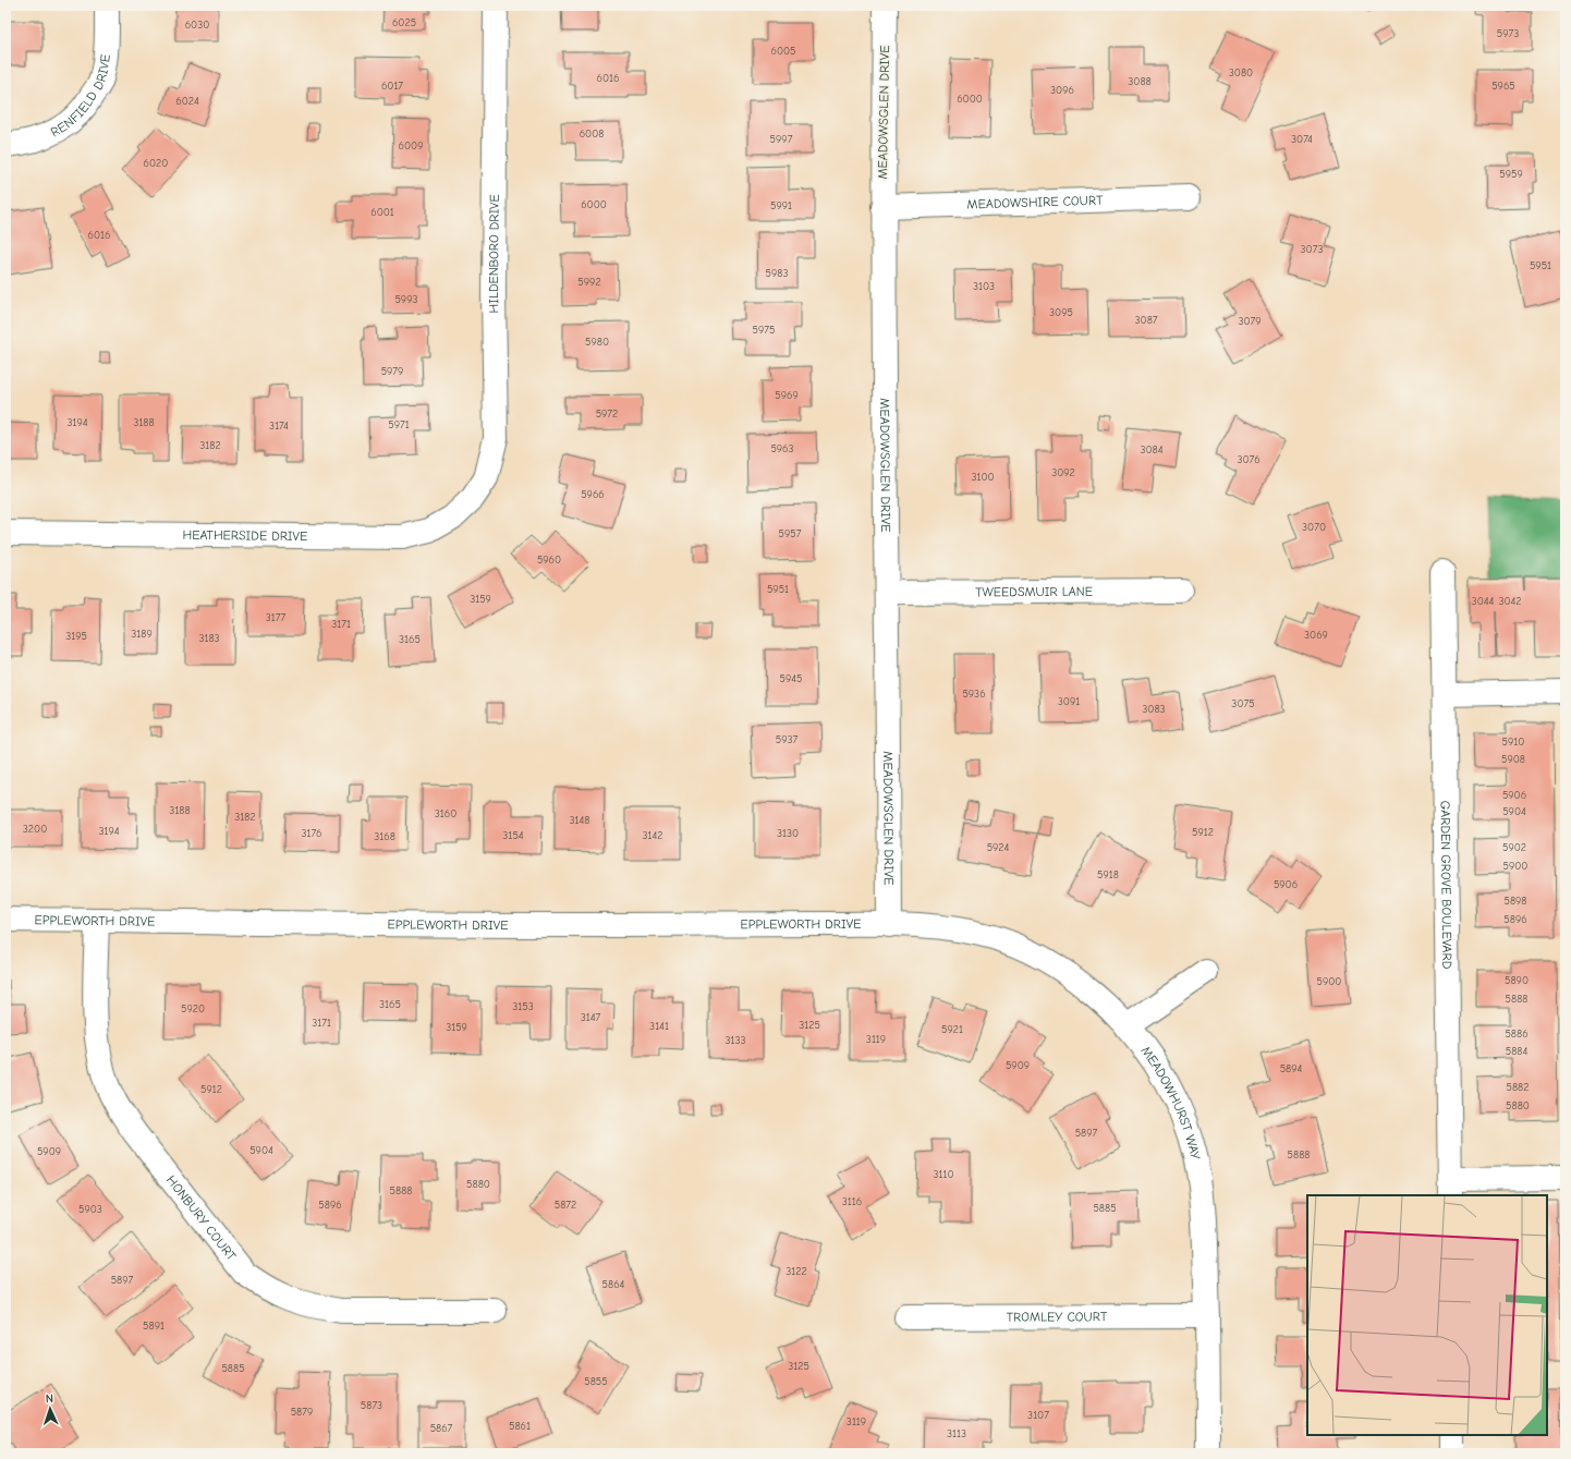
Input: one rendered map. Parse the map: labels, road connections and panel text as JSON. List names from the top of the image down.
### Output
{
  "streets": {
    "street": [
      "RENFIELD DRIVE",
      "MEADOWSGLEN DRIVE",
      "MEADOWSHIRE COURT",
      "HILDENBORO DRIVE",
      "HEATHERSIDE DRIVE",
      "TWEEDSMUIR LANE",
      "GARDEN GROVE BOULEVARD",
      "EPPLEWORTH DRIVE",
      "MEADOWHURST WAY",
      "HONBURY COURT",
      "TROMLEY COURT"
    ]
  },
  "crossings": [
    ["MEADOWSGLEN DRIVE", "MEADOWSHIRE COURT"],
    ["MEADOWSGLEN DRIVE", "TWEEDSMUIR LANE"],
    ["MEADOWSGLEN DRIVE", "EPPLEWORTH DRIVE"],
    ["MEADOWSGLEN DRIVE", "MEADOWHURST WAY"],
    ["HILDENBORO DRIVE", "HEATHERSIDE DRIVE"],
    ["EPPLEWORTH DRIVE", "MEADOWHURST WAY"],
    ["EPPLEWORTH DRIVE", "HONBURY COURT"],
    ["MEADOWHURST WAY", "TROMLEY COURT"]
  ],
  "house_numbers": [
    "6025",
    "6030",
    "5973",
    "6005",
    "3080",
    "6016",
    "3088",
    "6017",
    "5965",
    "3096",
    "6000",
    "6024",
    "6008",
    "5997",
    "3074",
    "6009",
    "6020",
    "5959",
    "6000",
    "5991",
    "6001",
    "6016",
    "3073",
    "5951",
    "5983",
    "5992",
    "3103",
    "5993",
    "3095",
    "3087",
    "3079",
    "5975",
    "5980",
    "5979",
    "5969",
    "5972",
    "3194",
    "3188",
    "5971",
    "3174",
    "3182",
    "5963",
    "3084",
    "3076",
    "3092",
    "3100",
    "5966",
    "3070",
    "5957",
    "5960",
    "5951",
    "3159",
    "3044",
    "3042",
    "3177",
    "3171",
    "3189",
    "3069",
    "3195",
    "3183",
    "3165",
    "5945",
    "5936",
    "3091",
    "3075",
    "3083",
    "5937",
    "5910",
    "5908",
    "5906",
    "3188",
    "5904",
    "3160",
    "3182",
    "3148",
    "3200",
    "3194",
    "5912",
    "3176",
    "3130",
    "3154",
    "3142",
    "3168",
    "5924",
    "5902",
    "5900",
    "5918",
    "5906",
    "5898",
    "5896",
    "5890",
    "5900",
    "5888",
    "3165",
    "3153",
    "5920",
    "3147",
    "3171",
    "3125",
    "3141",
    "3159",
    "5921",
    "5886",
    "3119",
    "3133",
    "5884",
    "5909",
    "5894",
    "5882",
    "5912",
    "5880",
    "5897",
    "5904",
    "5909",
    "5888",
    "3110",
    "5880",
    "5888",
    "3116",
    "5896",
    "5872",
    "5885",
    "5903",
    "3122",
    "5897",
    "5864",
    "5891",
    "3125",
    "5885",
    "5855",
    "5873",
    "5879",
    "3107",
    "3119",
    "5861",
    "5867",
    "3113"
  ],
  "north": "top"
}
